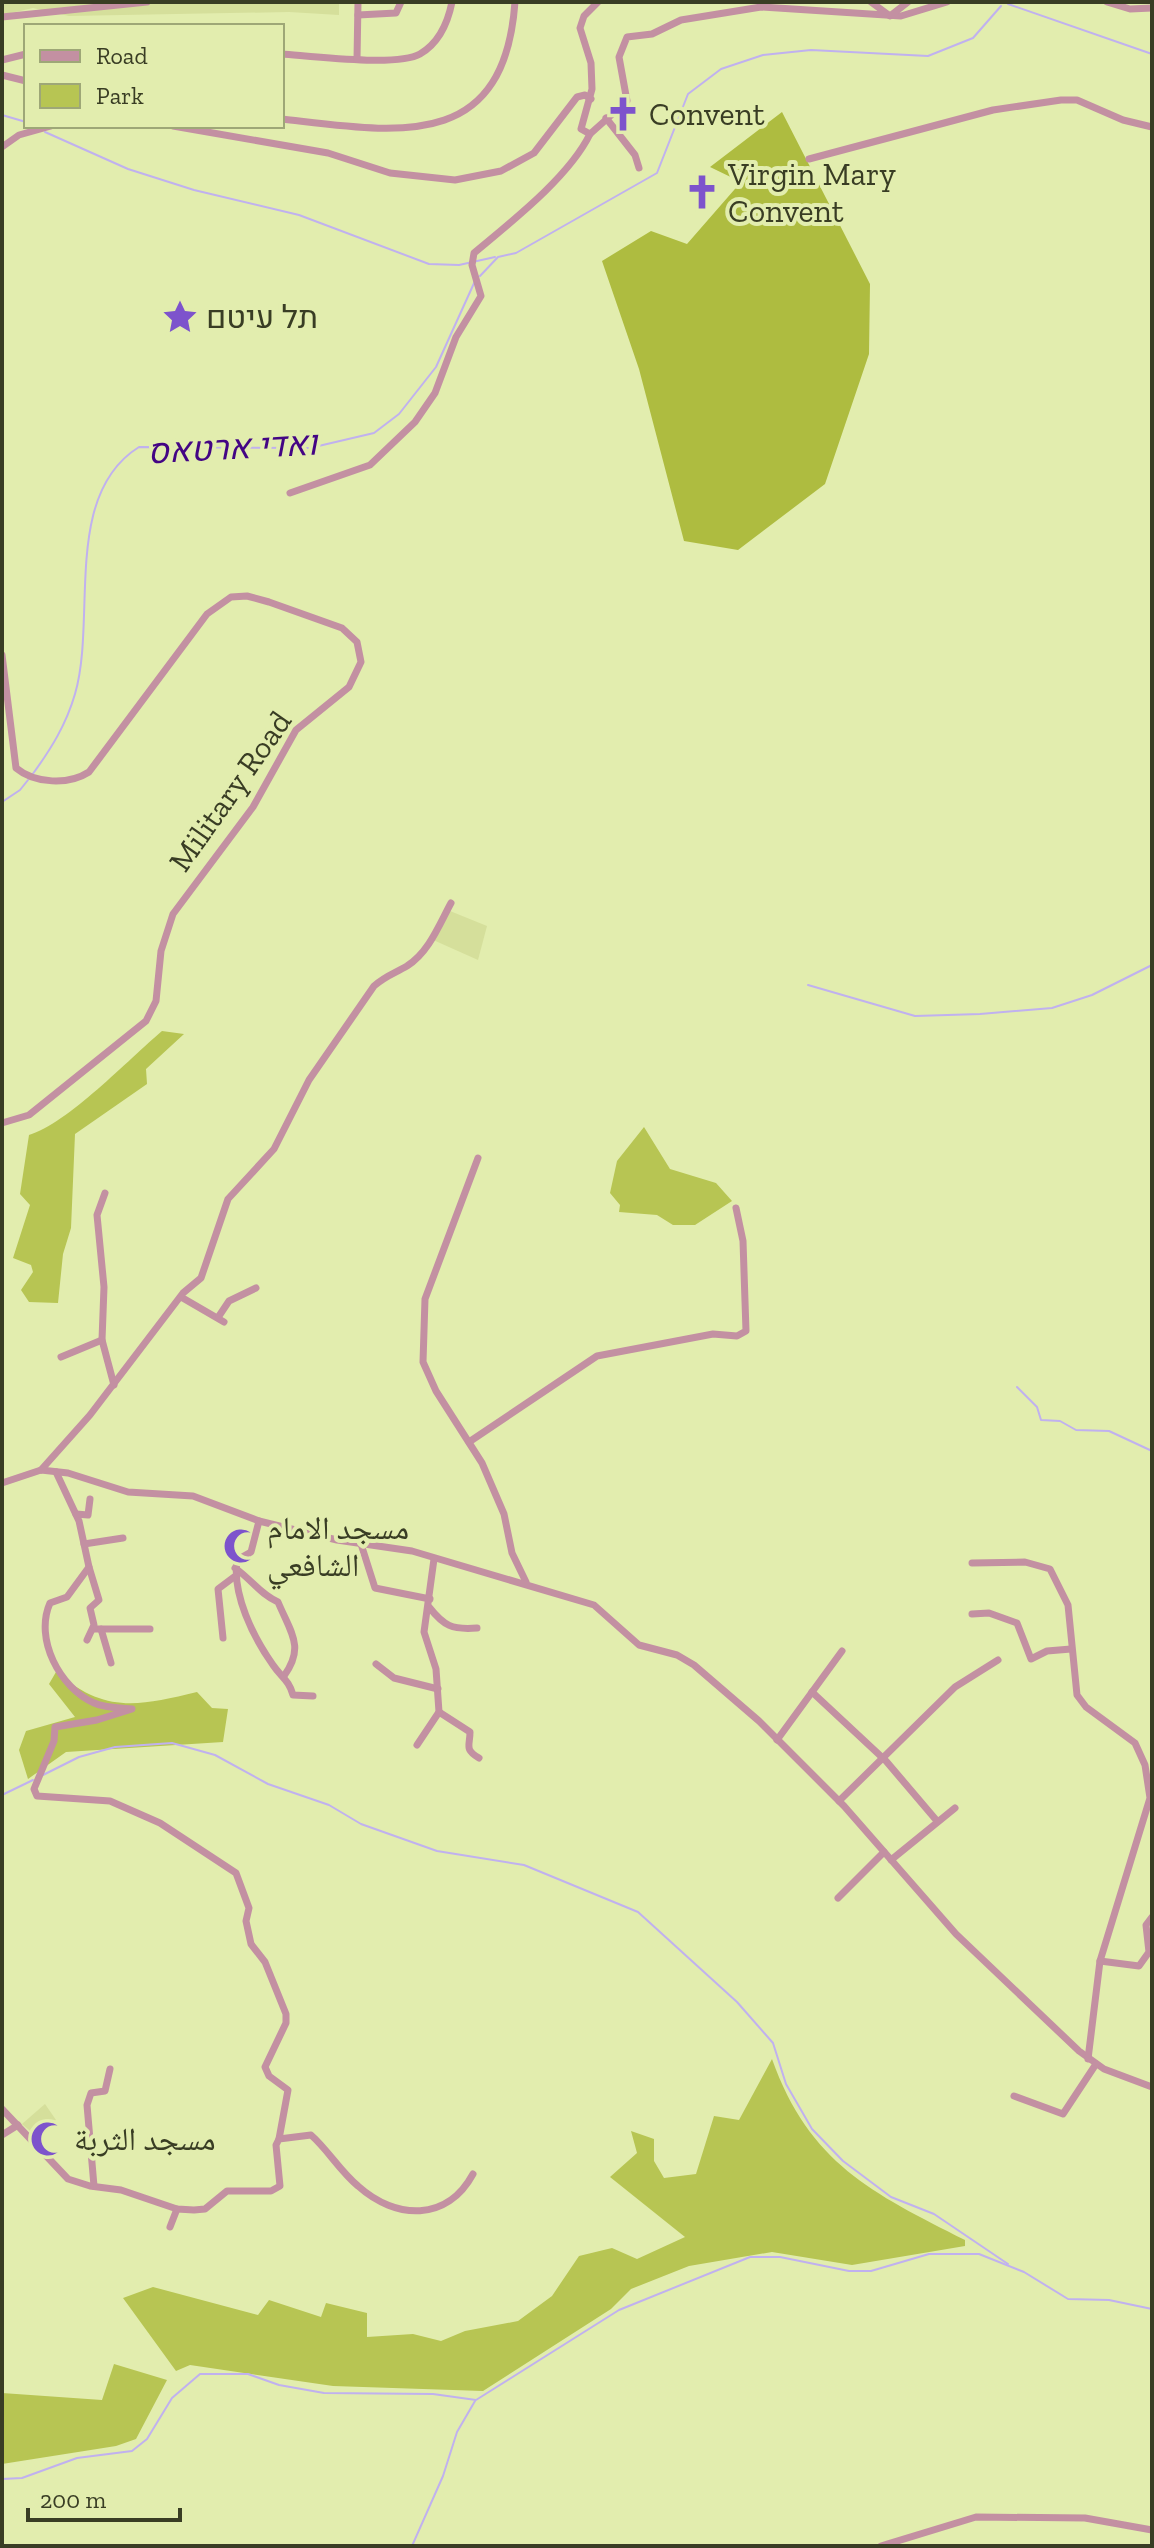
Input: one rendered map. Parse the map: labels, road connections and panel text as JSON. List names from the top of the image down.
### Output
{
  "streets": {
    "street": ["Military Road"]
  },
  "water": ["ואדי ארטאס"],
  "places": {
    "church": ["Convent", "Virgin Mary Convent"],
    "place": ["תל עיטם"],
    "mosque": ["مسجد الامام الشافعي", "مسجد الثربة"]
  },
  "legend": ["Road", "Park"],
  "scale_bar": "200 m"
}
